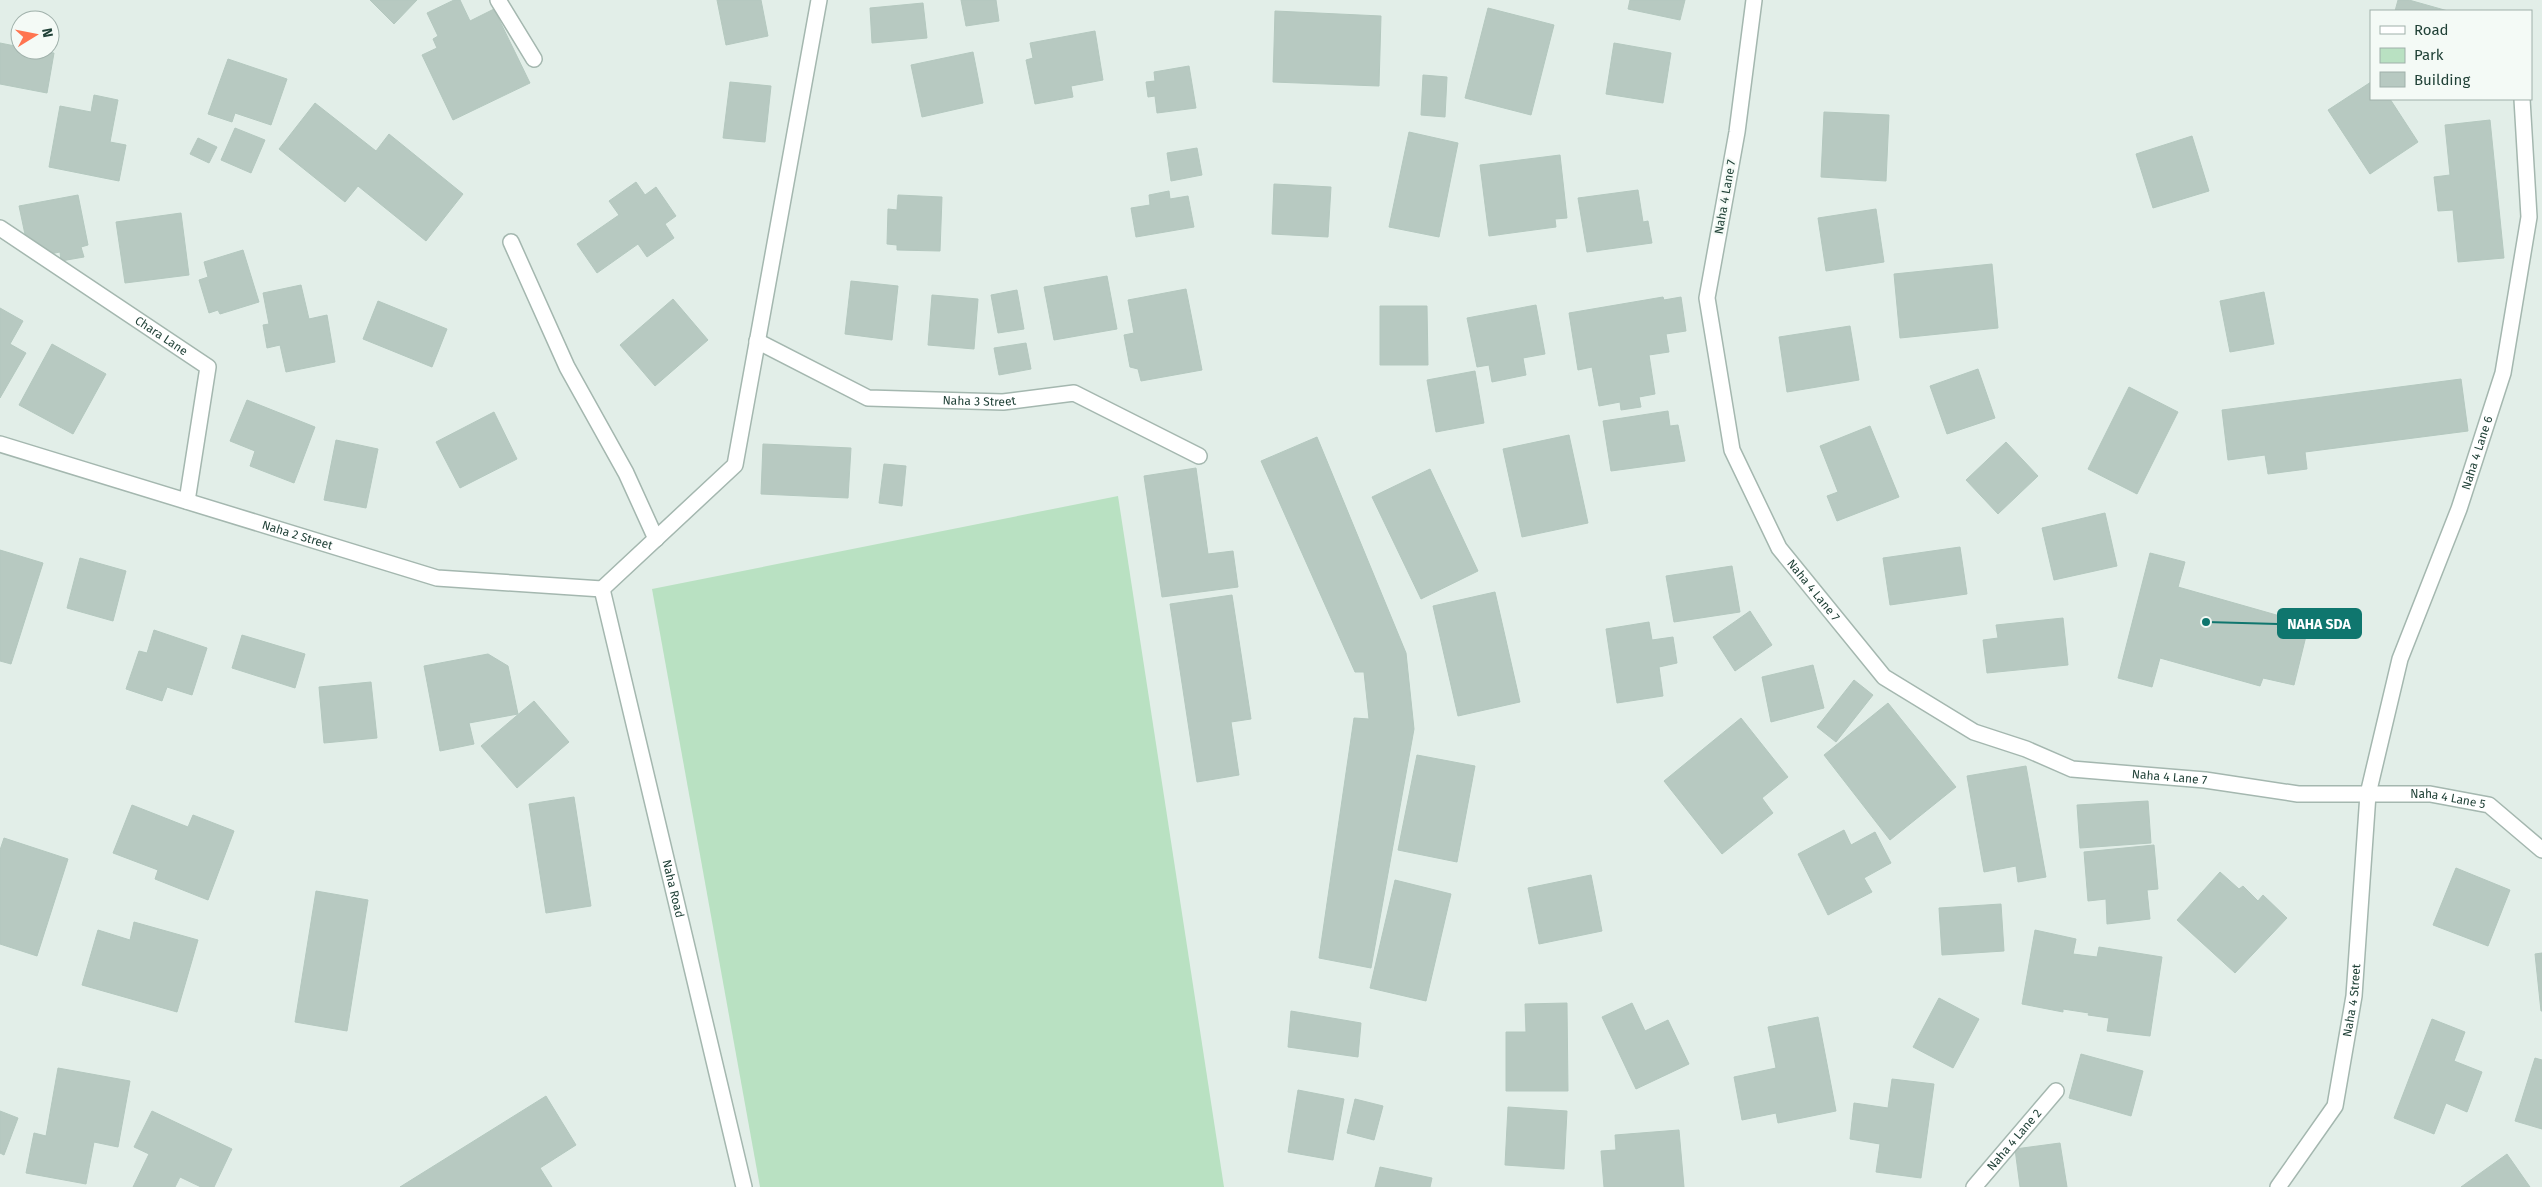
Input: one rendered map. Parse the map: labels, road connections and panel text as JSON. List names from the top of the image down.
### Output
{
  "streets": {
    "street": [
      "Naha 4 Lane 7",
      "Chara Lane",
      "Naha 3 Street",
      "Naha 4 Lane 6",
      "Naha 2 Street",
      "Naha 4 Lane 5",
      "Naha Road",
      "Naha 4 Street",
      "Naha 4 Lane 2"
    ]
  },
  "crossings": [
    ["Naha 4 Lane 7", "Naha 4 Lane 6"],
    ["Naha 4 Lane 7", "Naha 4 Lane 5"],
    ["Naha 4 Lane 7", "Naha 4 Street"],
    ["Chara Lane", "Naha 2 Street"],
    ["Naha 4 Lane 6", "Naha 4 Lane 5"],
    ["Naha 4 Lane 6", "Naha 4 Street"],
    ["Naha 2 Street", "Naha Road"],
    ["Naha 4 Lane 5", "Naha 4 Street"]
  ],
  "places": ["NAHA SDA"],
  "legend": ["Road", "Park", "Building"],
  "north": "right"
}
